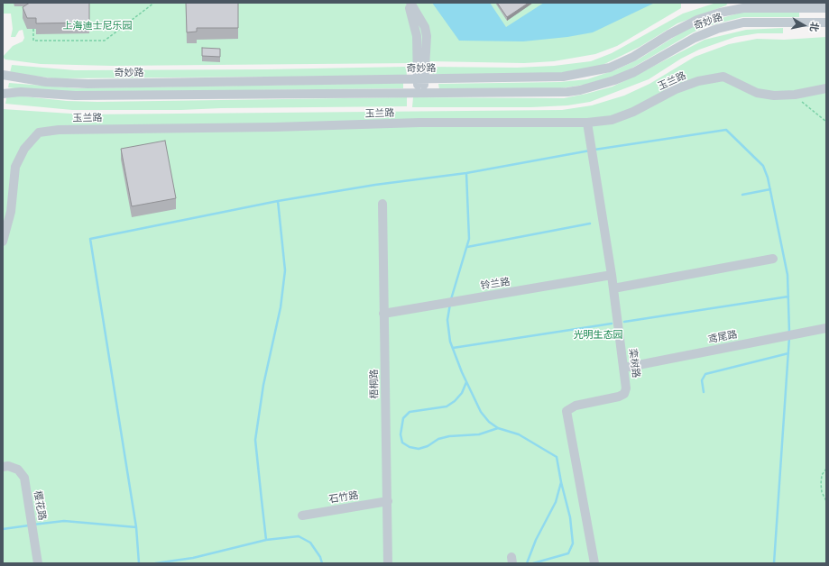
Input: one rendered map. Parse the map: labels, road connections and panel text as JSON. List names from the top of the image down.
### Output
{
  "streets": {
    "street": [
      "奇妙路",
      "玉兰路",
      "铃兰路",
      "鸢尾路",
      "栾树路",
      "梧桐路",
      "石竹路",
      "樱花路"
    ]
  },
  "crossings": [
    ["玉兰路", "栾树路"],
    ["铃兰路", "栾树路"],
    ["铃兰路", "梧桐路"],
    ["鸢尾路", "栾树路"],
    ["梧桐路", "石竹路"]
  ],
  "parks": ["上海迪士尼乐园", "光明生态园"],
  "north": "right"
}
